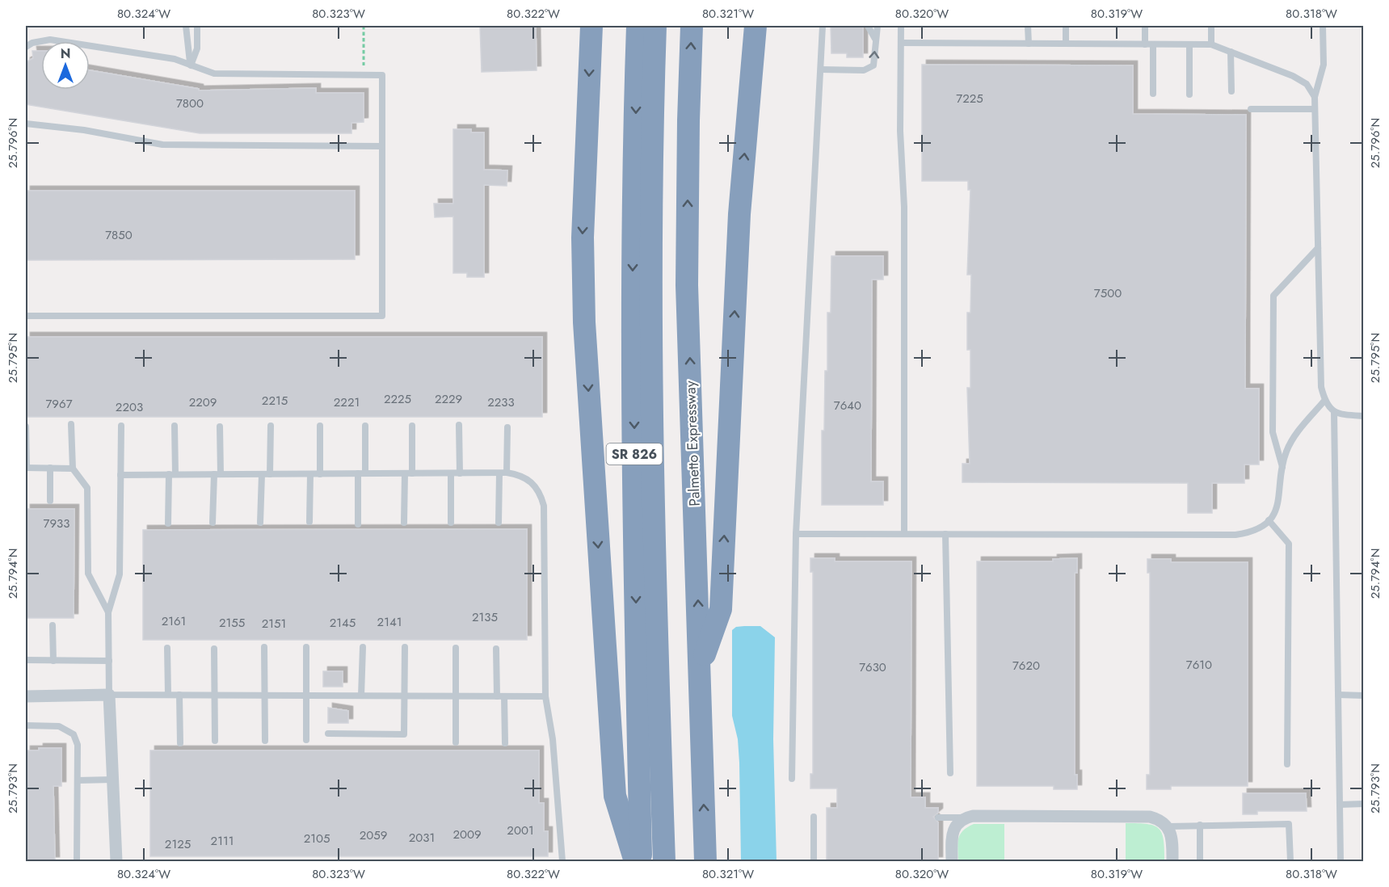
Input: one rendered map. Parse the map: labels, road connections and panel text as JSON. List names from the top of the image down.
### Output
{
  "streets": {
    "highway": ["Palmetto Expressway", "SR 826"]
  },
  "house_numbers": [
    "7225",
    "7800",
    "7850",
    "7500",
    "2225",
    "2229",
    "2215",
    "2209",
    "2221",
    "2233",
    "7967",
    "7640",
    "2203",
    "7933",
    "2135",
    "2161",
    "2141",
    "2155",
    "2145",
    "2151",
    "7610",
    "7620",
    "7630",
    "2001",
    "2009",
    "2059",
    "2031",
    "2105",
    "2111",
    "2125"
  ],
  "north": "top",
  "coordinates": [
    "80.324°W",
    "80.323°W",
    "80.322°W",
    "80.321°W",
    "80.320°W",
    "80.319°W",
    "80.318°W",
    "25.796°N",
    "25.795°N",
    "25.794°N",
    "25.793°N"
  ]
}
